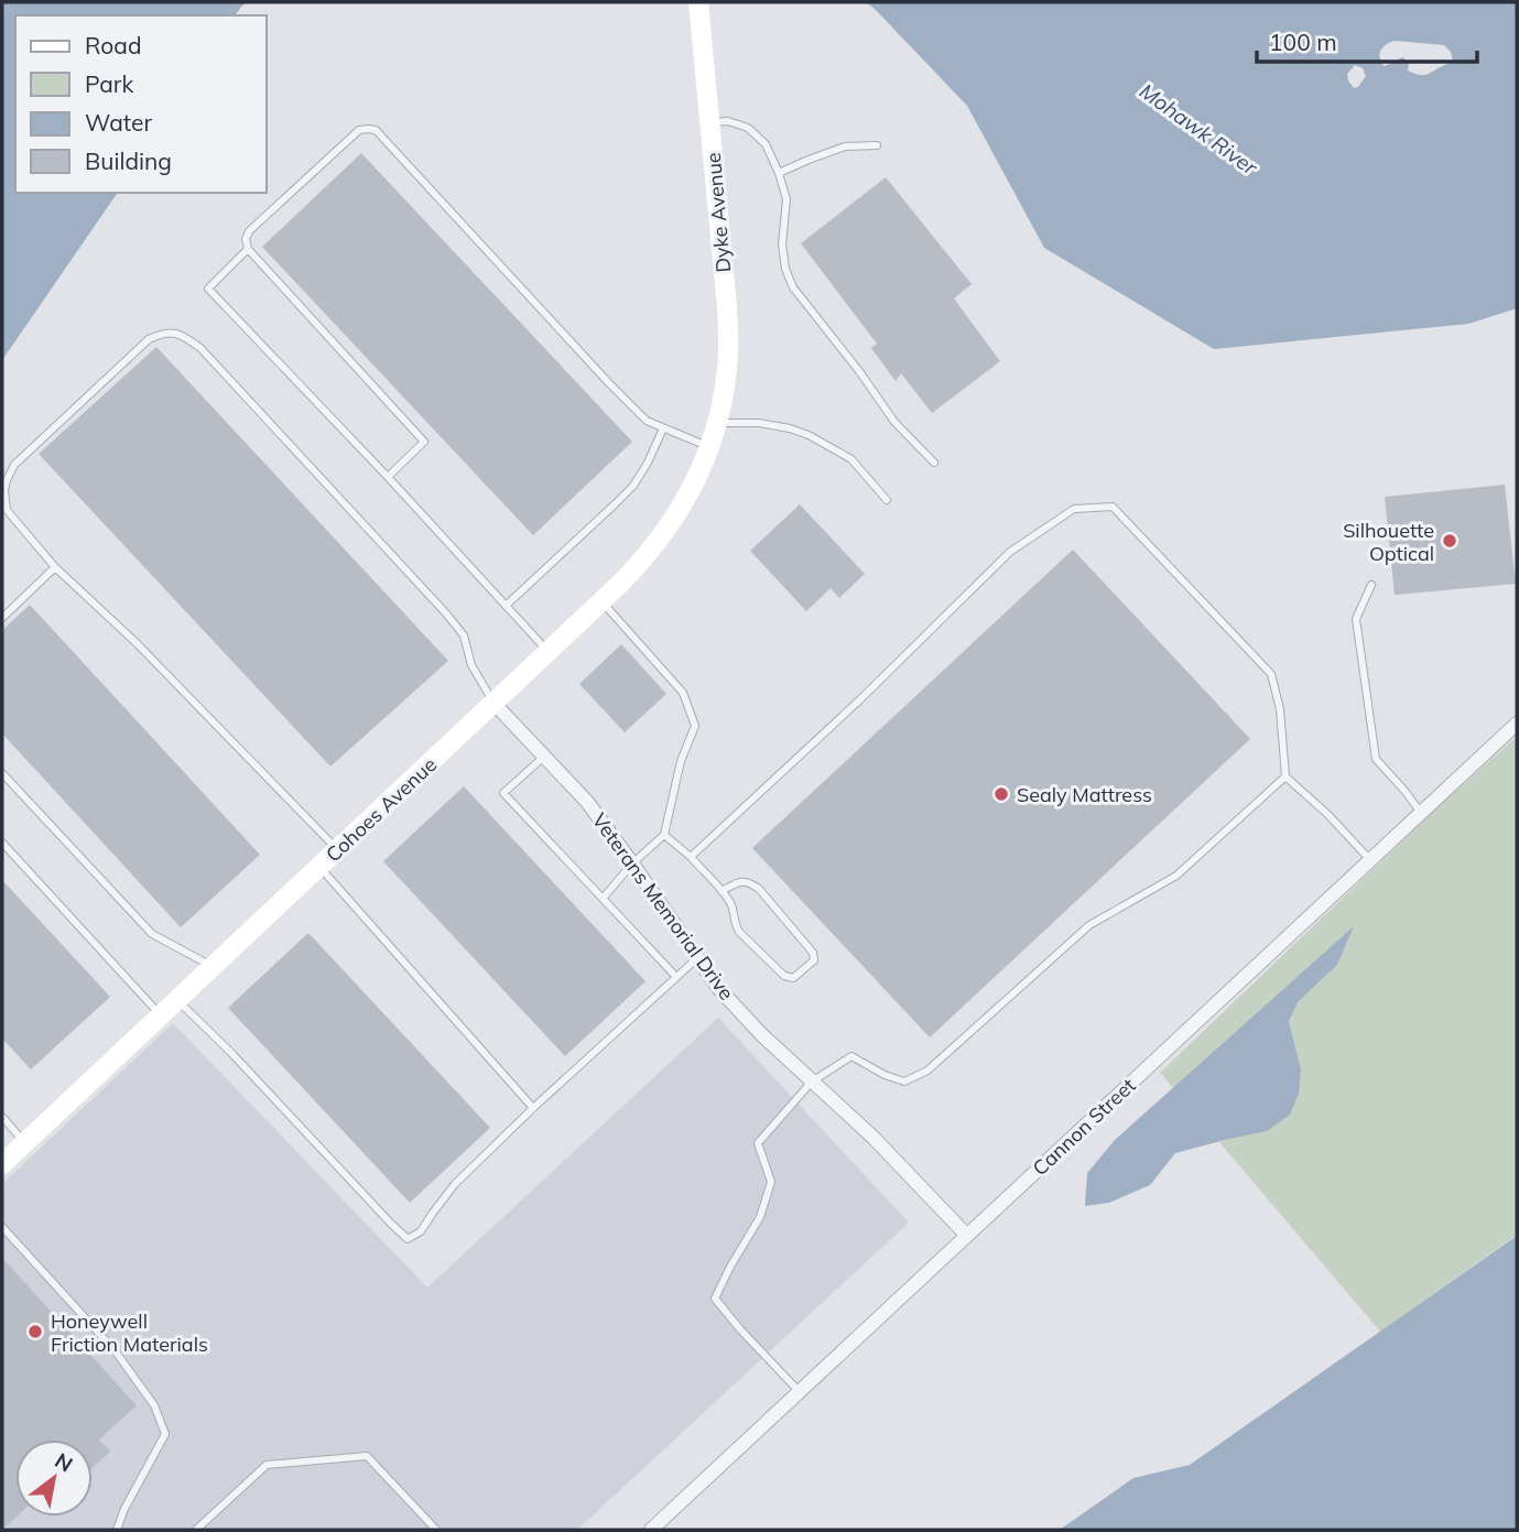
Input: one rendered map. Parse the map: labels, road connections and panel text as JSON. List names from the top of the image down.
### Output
{
  "streets": {
    "street": [
      "Dyke Avenue",
      "Cohoes Avenue",
      "Veterans Memorial Drive",
      "Cannon Street"
    ]
  },
  "crossings": [
    ["Dyke Avenue", "Cohoes Avenue"],
    ["Cohoes Avenue", "Veterans Memorial Drive"],
    ["Veterans Memorial Drive", "Cannon Street"]
  ],
  "water": ["Mohawk River"],
  "places": ["Silhouette Optical", "Sealy Mattress", "Honeywell Friction Materials"],
  "legend": [
    "Road",
    "Park",
    "Water",
    "Building"
  ],
  "scale_bar": "100 m",
  "north": "top right"
}
